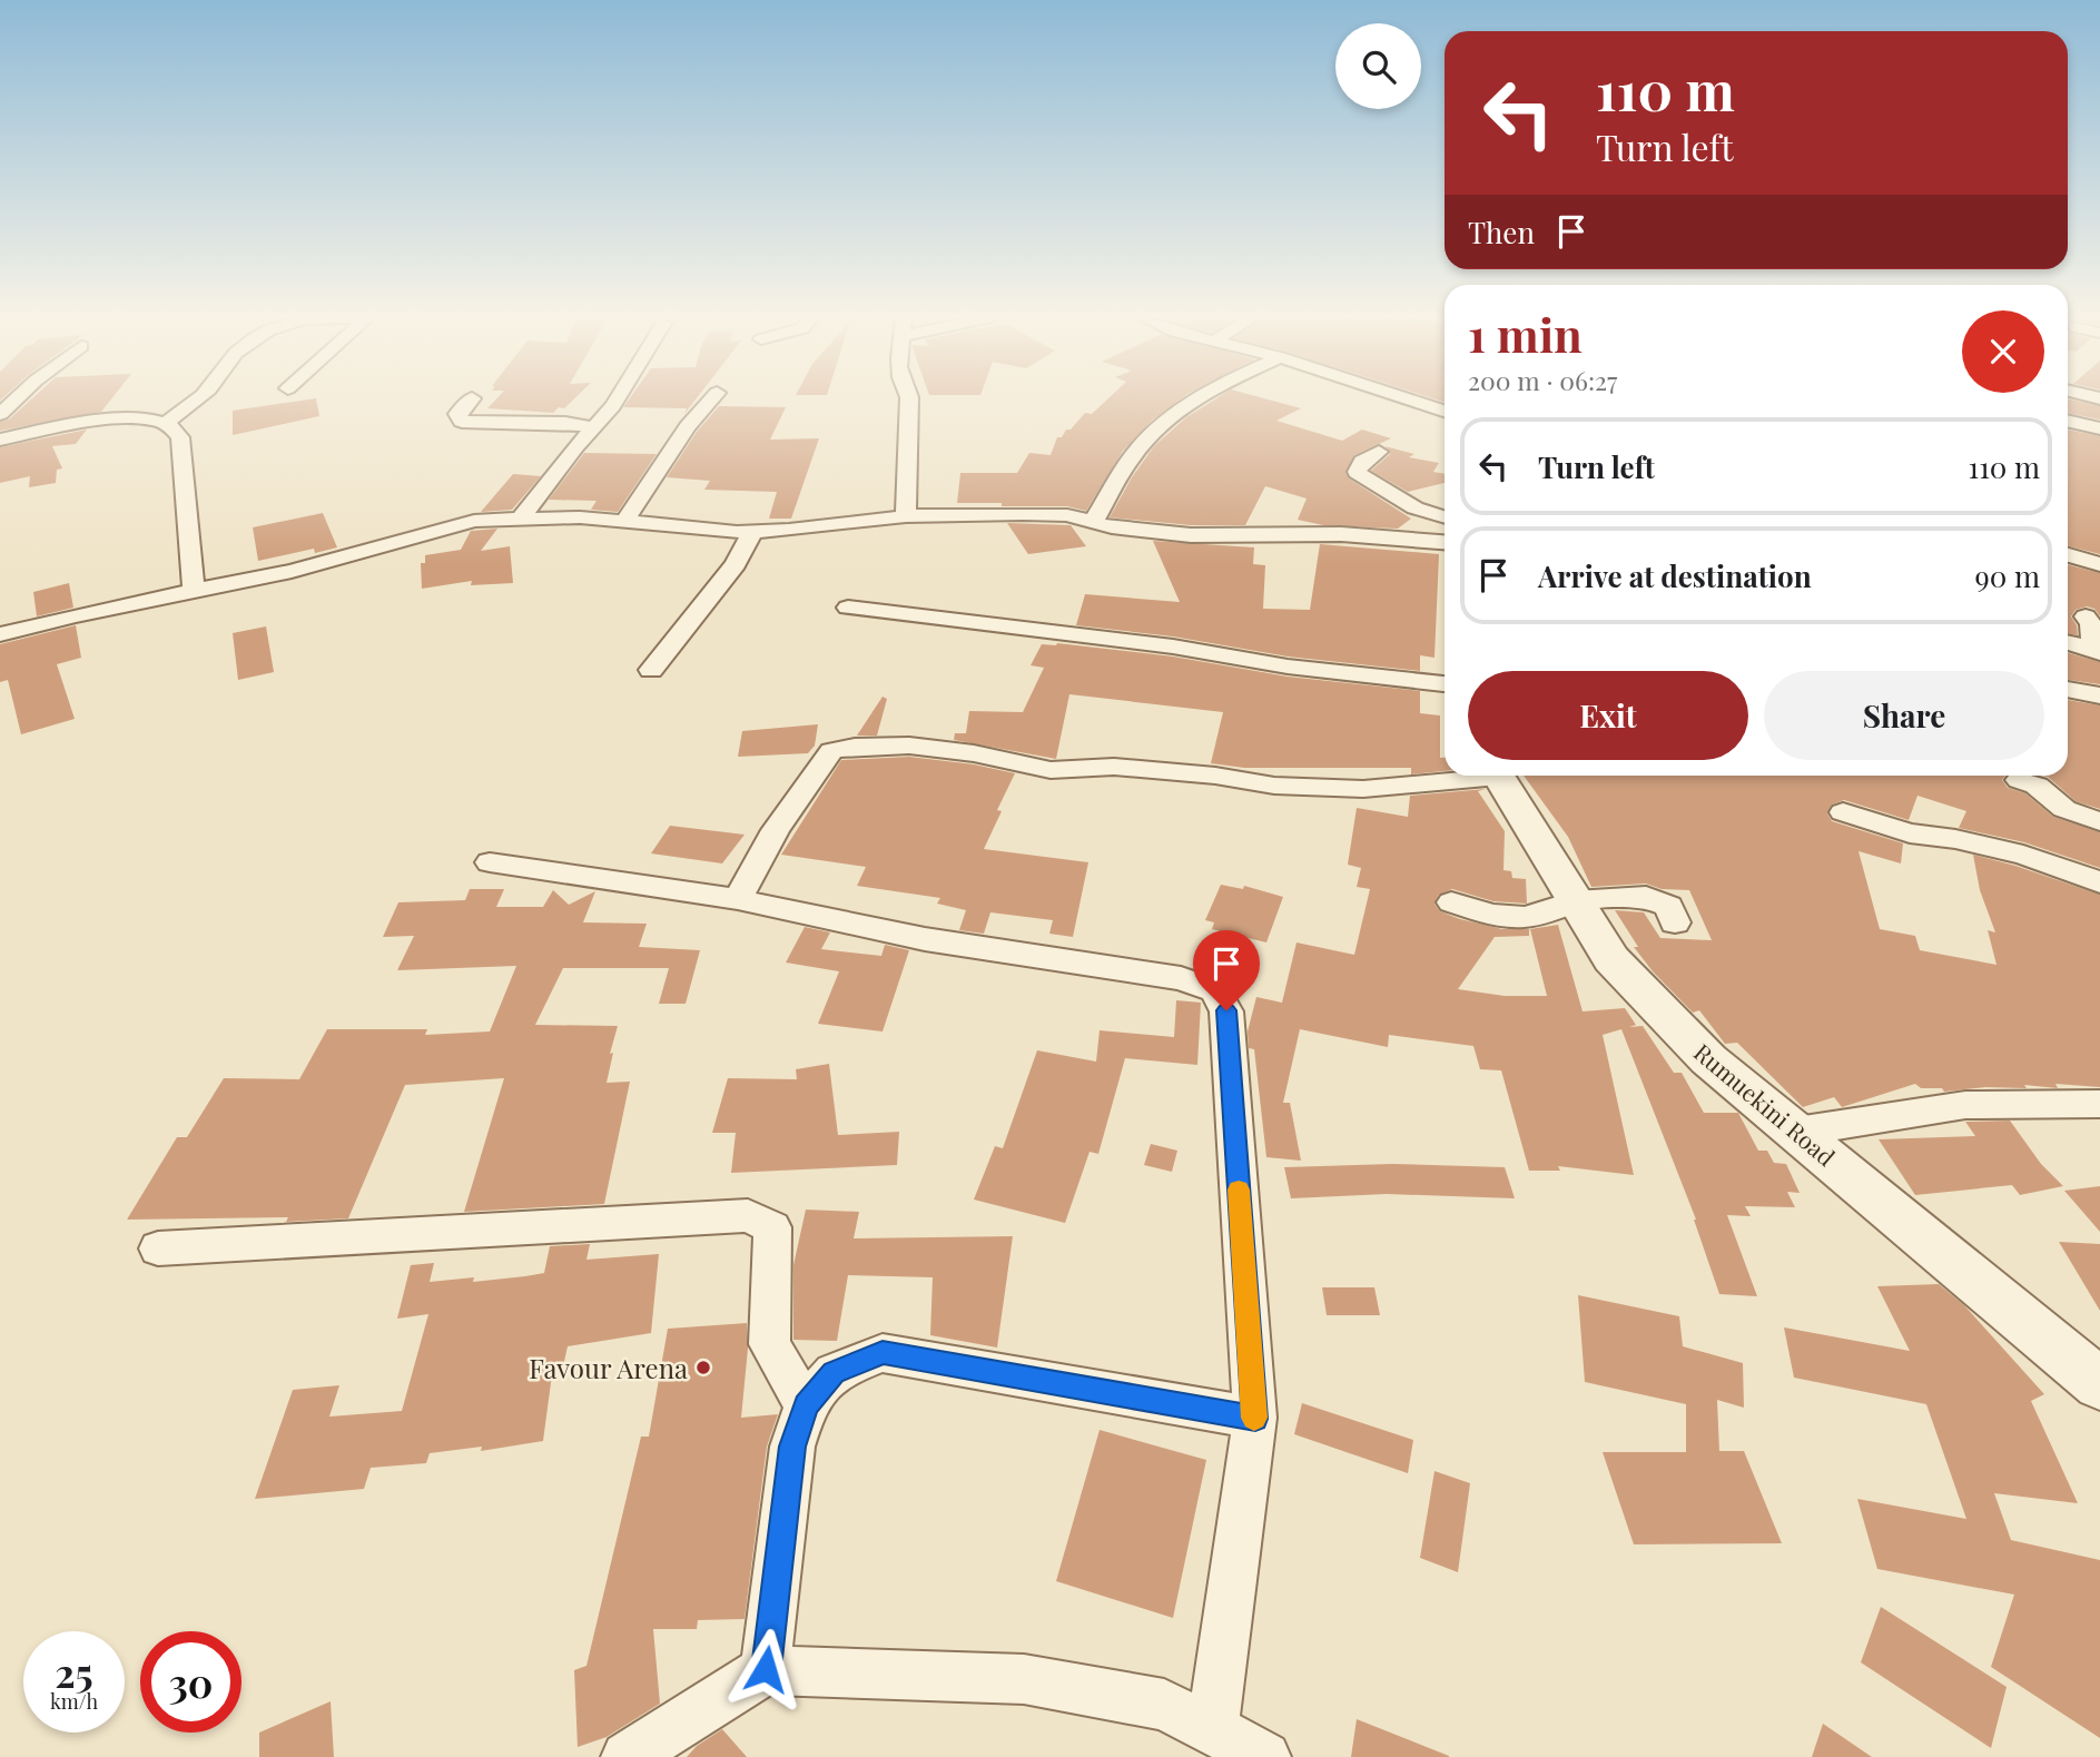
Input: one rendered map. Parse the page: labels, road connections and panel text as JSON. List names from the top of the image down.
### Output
{
  "streets": {
    "street": ["Rumuekini Road"]
  },
  "places": ["Favour Arena"],
  "page": {
    "turn": ["110 m", "Turn left"],
    "then": "Then",
    "heading": ["1 min", "200 m · 06:27"],
    "list": [
      {
        "name": "Turn left",
        "value": "110 m"
      },
      {
        "name": "Arrive at destination",
        "value": "90 m"
      }
    ],
    "buttons": ["Exit", "Share"],
    "speed": "25 km/h",
    "limit": "30"
  }
}
